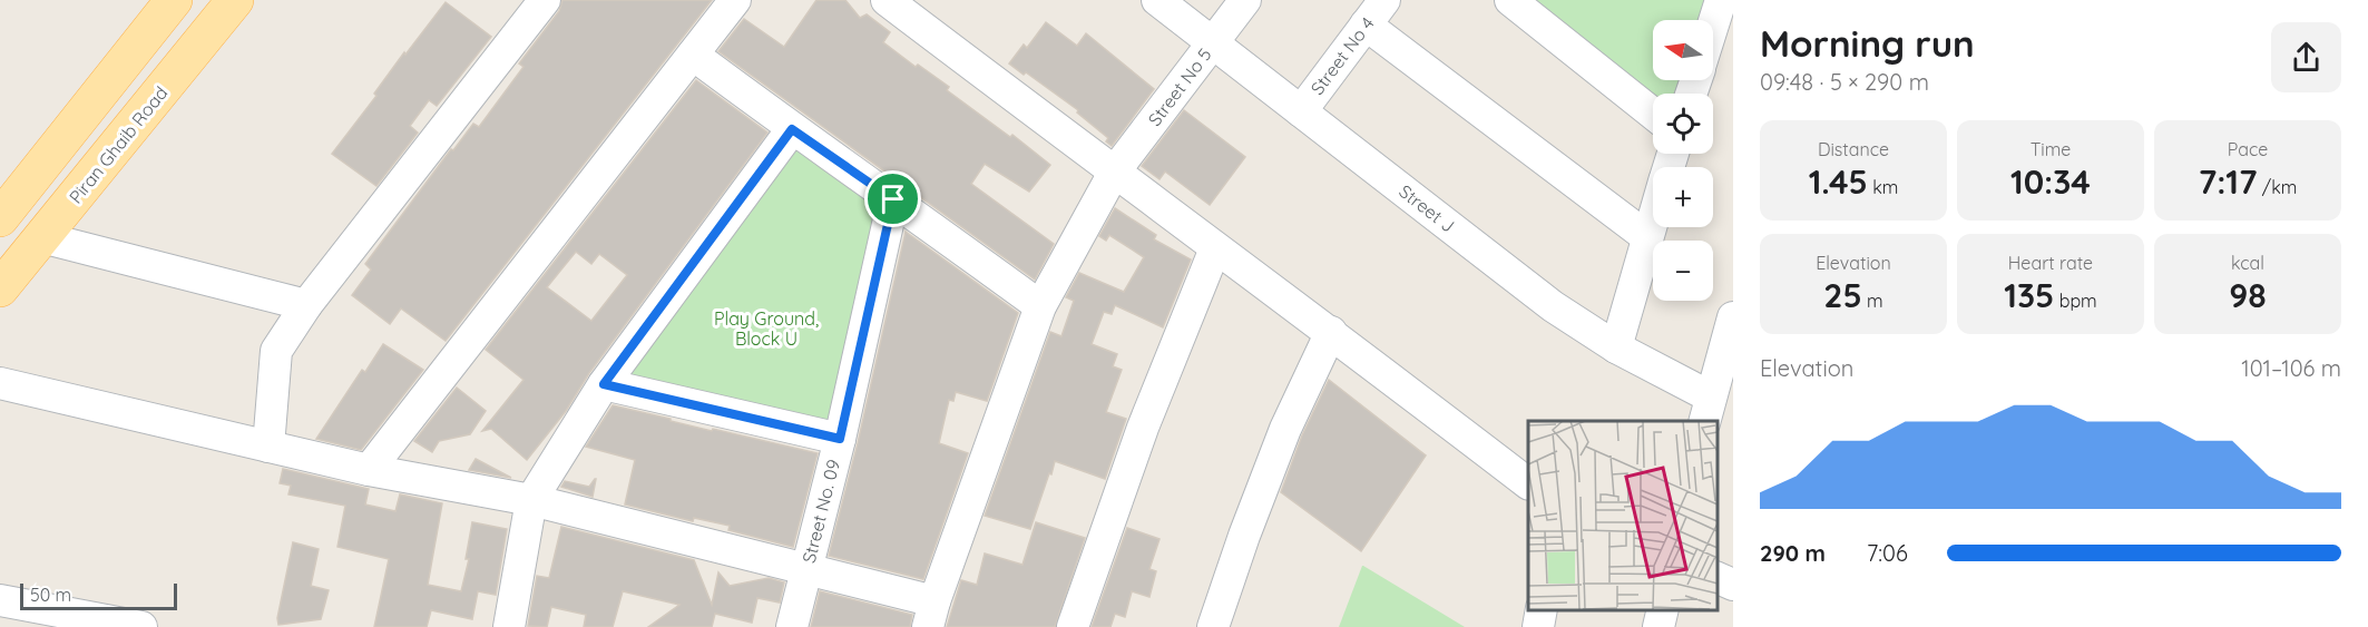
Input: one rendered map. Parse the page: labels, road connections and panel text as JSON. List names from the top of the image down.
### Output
{
  "streets": {
    "main road": ["Piran Ghaib Road"],
    "street": [
      "Street No 4",
      "Street No 5",
      "Street J",
      "Street No. 09"
    ]
  },
  "crossings": [
    ["Street No 4", "Street J"],
    ["Street No 5", "Street J"]
  ],
  "parks": ["Play Ground, Block U"],
  "scale_bar": "50 m",
  "north": "left",
  "page": {
    "heading": ["Morning run", "09:48 · 5 × 290 m"],
    "map_buttons": ["+", "−"],
    "stats": [
      ["Distance", "1.45 km"],
      ["Time", "10:34"],
      ["Pace", "7:17 /km"],
      ["Elevation", "25 m"],
      ["Heart rate", "135 bpm"],
      ["kcal", "98"]
    ],
    "chart": ["Elevation", "101–106 m"],
    "list": [
      {
        "name": "290 m",
        "note": "7:06"
      }
    ],
    "scale": "50 m"
  }
}
